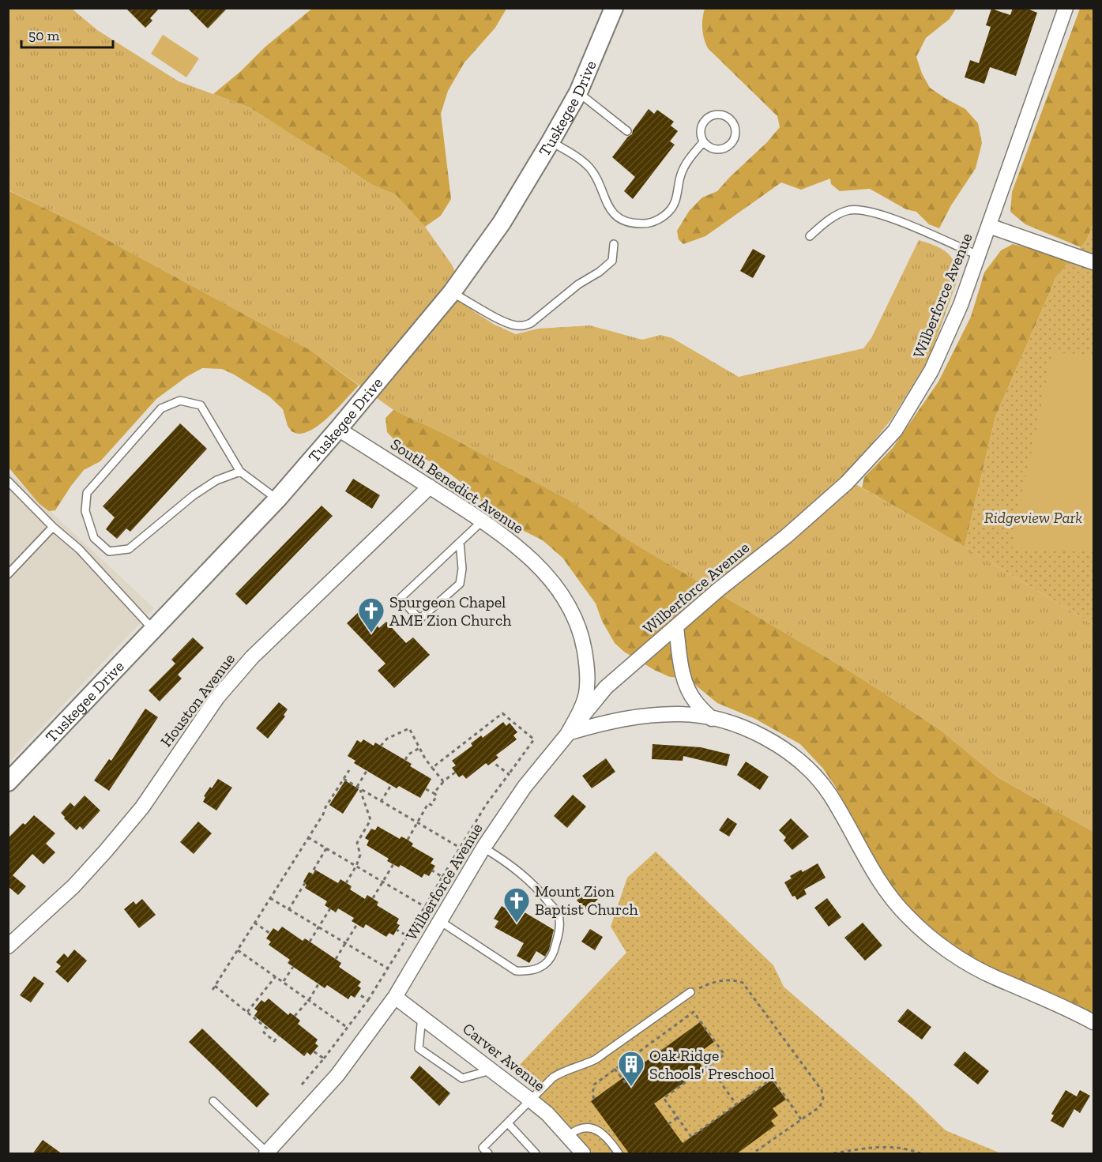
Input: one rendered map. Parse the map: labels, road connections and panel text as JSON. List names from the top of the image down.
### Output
{
  "streets": {
    "street": [
      "Tuskegee Drive",
      "Wilberforce Avenue",
      "South Benedict Avenue",
      "Houston Avenue",
      "Carver Avenue"
    ]
  },
  "crossings": [
    ["Tuskegee Drive", "South Benedict Avenue"],
    ["Wilberforce Avenue", "South Benedict Avenue"],
    ["Wilberforce Avenue", "Carver Avenue"],
    ["South Benedict Avenue", "Houston Avenue"]
  ],
  "parks": ["Ridgeview Park"],
  "places": {
    "church": ["Spurgeon Chapel AME Zion Church", "Mount Zion Baptist Church"],
    "building": ["Oak Ridge Schools' Preschool"]
  },
  "scale_bar": "50 m"
}
